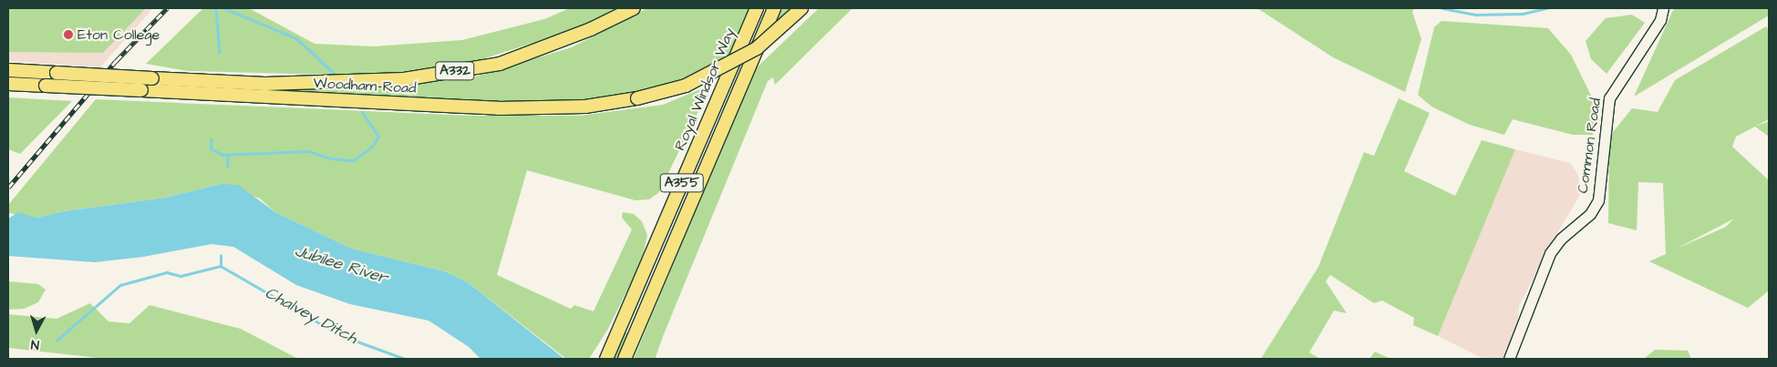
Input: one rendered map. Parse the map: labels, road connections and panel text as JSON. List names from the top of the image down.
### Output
{
  "streets": {
    "main road": [
      "A332",
      "Woodham Road",
      "Royal Windsor Way",
      "A355"
    ],
    "street": ["Common Road"]
  },
  "water": ["Jubilee River", "Chalvey Ditch"],
  "places": ["Eton College"],
  "north": "bottom"
}
